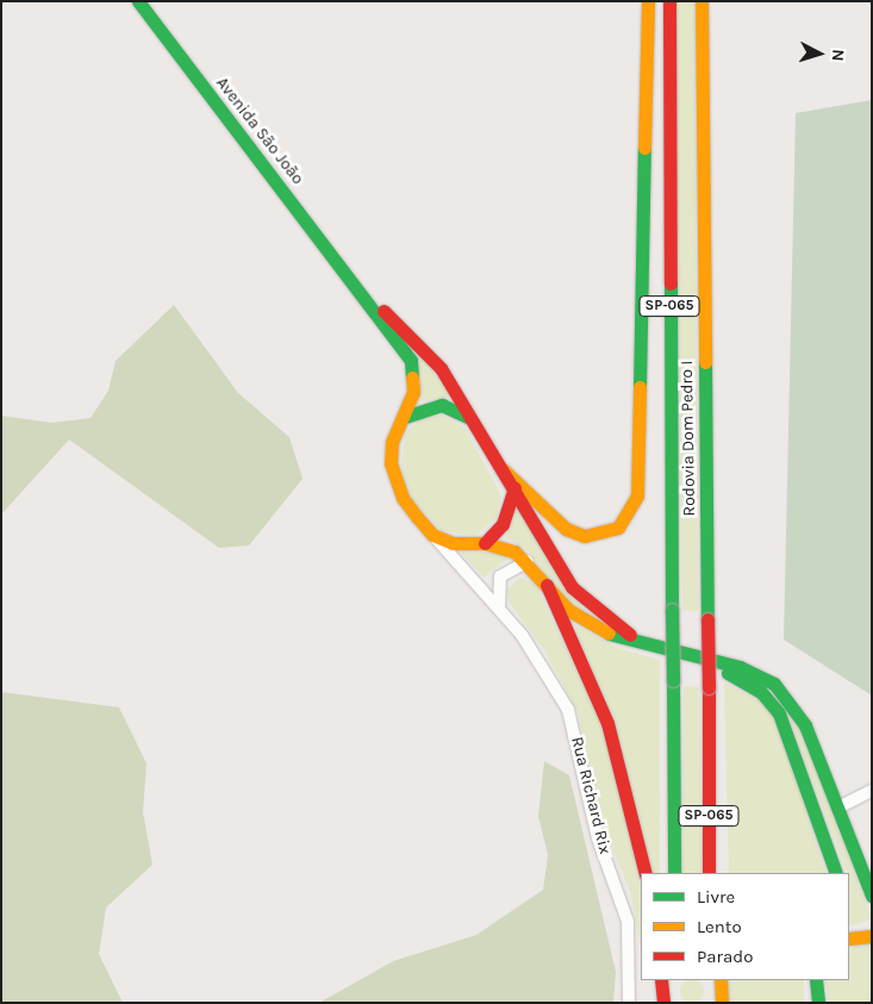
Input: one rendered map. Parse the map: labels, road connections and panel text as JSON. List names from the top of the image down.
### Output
{
  "streets": {
    "main road": ["Avenida São João", "SP-065", "Rodovia Dom Pedro I"],
    "street": ["Rua Richard Rix"]
  },
  "legend": ["Livre", "Lento", "Parado"],
  "north": "right"
}
